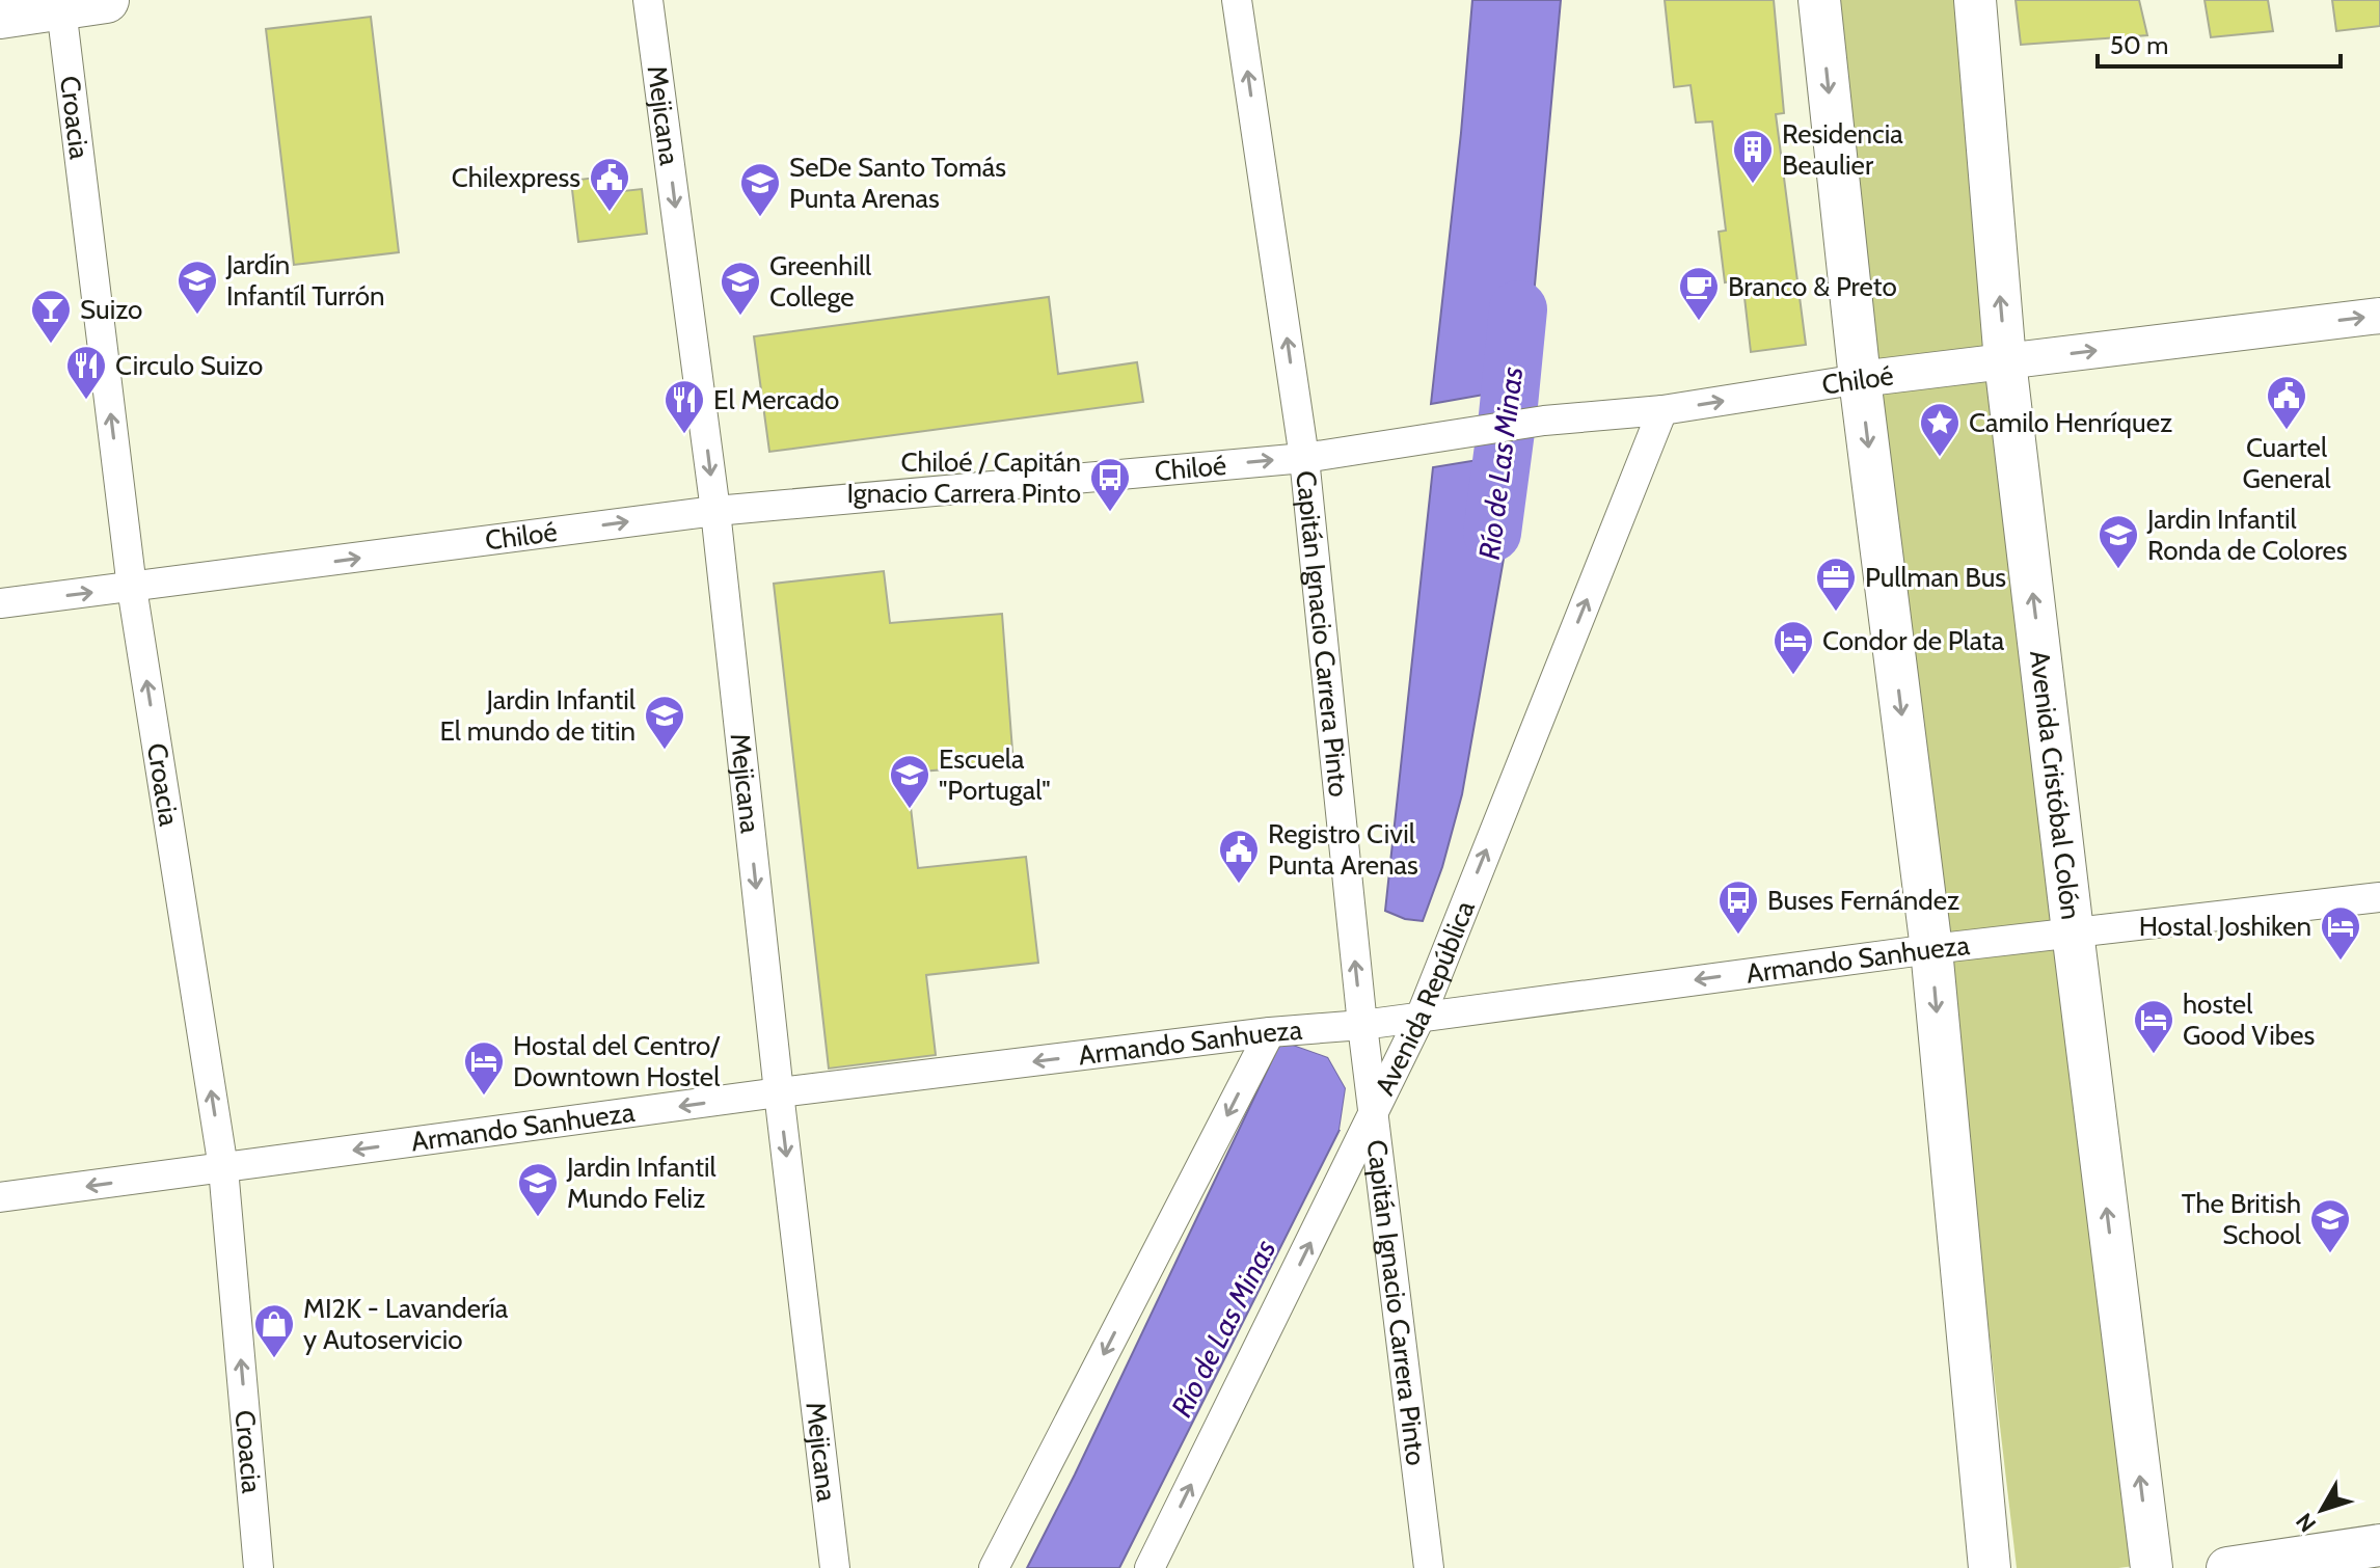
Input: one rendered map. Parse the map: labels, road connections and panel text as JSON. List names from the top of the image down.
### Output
{
  "streets": {
    "main road": ["Avenida Cristóbal Colón"],
    "street": [
      "Mejicana",
      "Croacia",
      "Chiloé",
      "Capitán Ignacio Carrera Pinto",
      "Armando Sanhueza",
      "Avenida República"
    ]
  },
  "crossings": [
    ["Mejicana", "Chiloé"],
    ["Mejicana", "Armando Sanhueza"],
    ["Croacia", "Chiloé"],
    ["Croacia", "Armando Sanhueza"],
    ["Chiloé", "Capitán Ignacio Carrera Pinto"],
    ["Chiloé", "Avenida Cristóbal Colón"],
    ["Chiloé", "Avenida República"],
    ["Capitán Ignacio Carrera Pinto", "Armando Sanhueza"],
    ["Capitán Ignacio Carrera Pinto", "Avenida República"],
    ["Avenida Cristóbal Colón", "Armando Sanhueza"],
    ["Armando Sanhueza", "Avenida República"]
  ],
  "one_way": [
    "Mejicana",
    "Croacia",
    "Chiloé",
    "Capitán Ignacio Carrera Pinto",
    "Armando Sanhueza"
  ],
  "water": ["Río de Las Minas"],
  "places": {
    "building": ["Residencia Beaulier"],
    "public building": ["Chilexpress", "Cuartel General", "Registro Civil Punta Arenas"],
    "school or university": [
      "SeDe Santo Tomás Punta Arenas",
      "Jardín Infantíl Turrón",
      "Greenhill College",
      "Jardin Infantil Ronda de Colores",
      "Jardin Infantil El mundo de titin",
      "Escuela \"Portugal\"",
      "Jardin Infantil Mundo Feliz",
      "The British School"
    ],
    "cafe": ["Branco & Preto"],
    "bar": ["Suizo"],
    "restaurant": ["Circulo Suizo", "El Mercado"],
    "place": ["Camilo Henríquez"],
    "bus stop": ["Chiloé / Capitán Ignacio Carrera Pinto", "Buses Fernández"],
    "office": ["Pullman Bus"],
    "hotel": [
      "Condor de Plata",
      "Hostal Joshiken",
      "hostel Good Vibes",
      "Hostal del Centro/ Downtown Hostel"
    ],
    "shop": ["MI2K - Lavandería y Autoservicio"]
  },
  "scale_bar": "50 m",
  "north": "bottom left"
}
